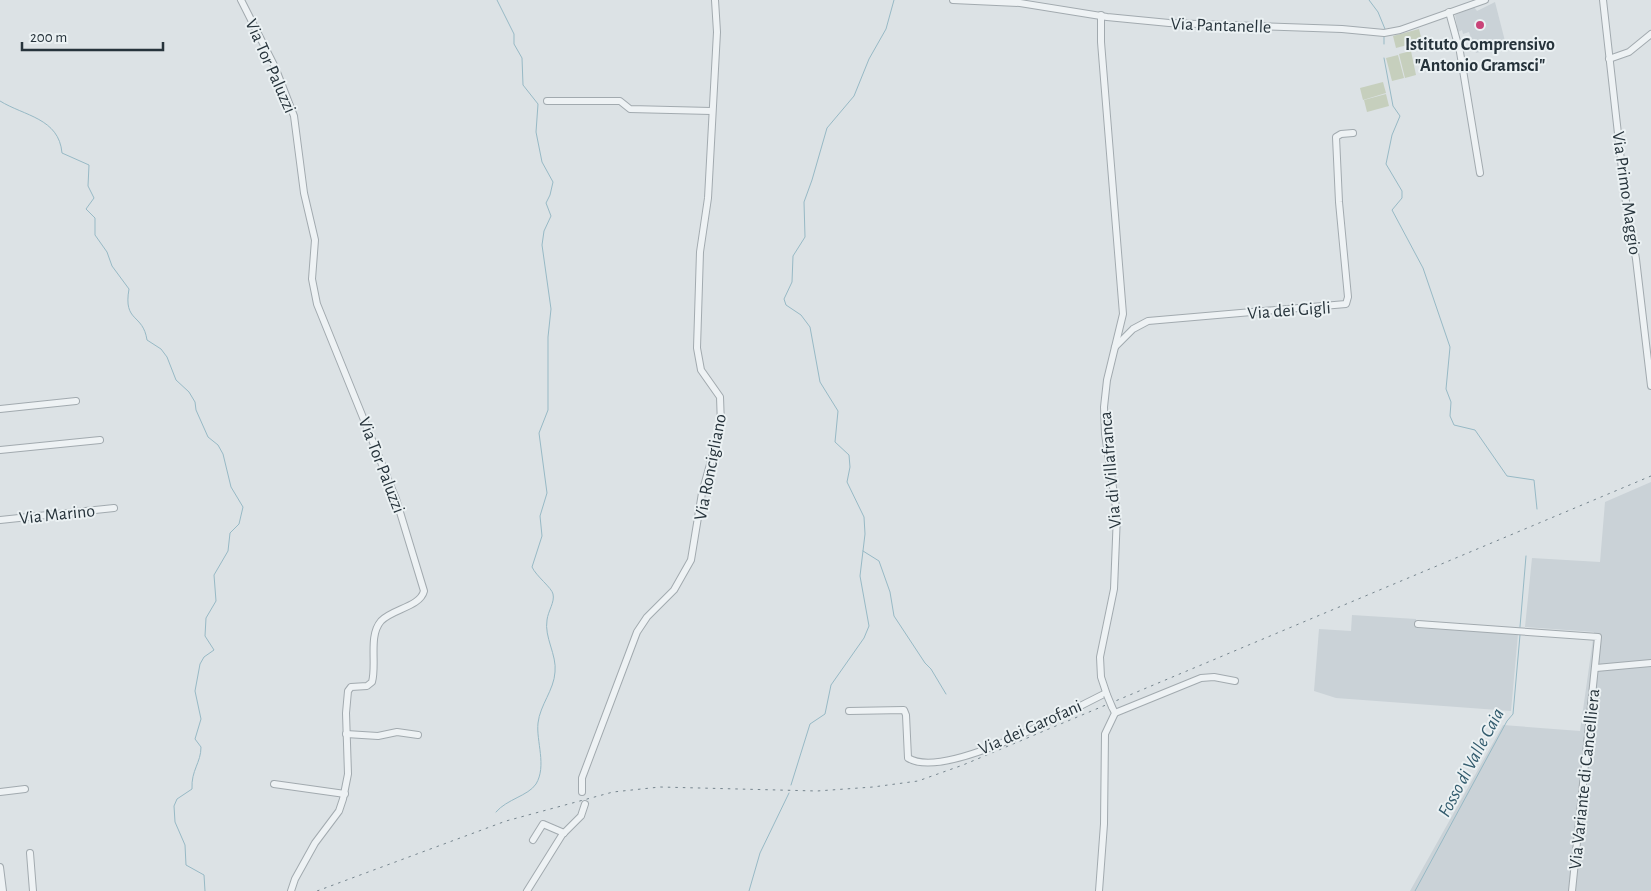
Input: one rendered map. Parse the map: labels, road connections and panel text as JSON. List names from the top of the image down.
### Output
{
  "streets": {
    "street": [
      "Via Pantanelle",
      "Via Tor Paluzzi",
      "Via Primo Maggio",
      "Via dei Gigli",
      "Via Roncigliano",
      "Via di Villafranca",
      "Via Marino",
      "Via dei Garofani",
      "Via Variante di Cancelliera"
    ]
  },
  "crossings": [
    ["Via Pantanelle", "Via di Villafranca"],
    ["Via dei Gigli", "Via di Villafranca"],
    ["Via di Villafranca", "Via dei Garofani"]
  ],
  "water": ["Fosso di Valle Caia"],
  "places": ["Istituto Comprensivo \"Antonio Gramsci\""],
  "scale_bar": "200 m"
}
